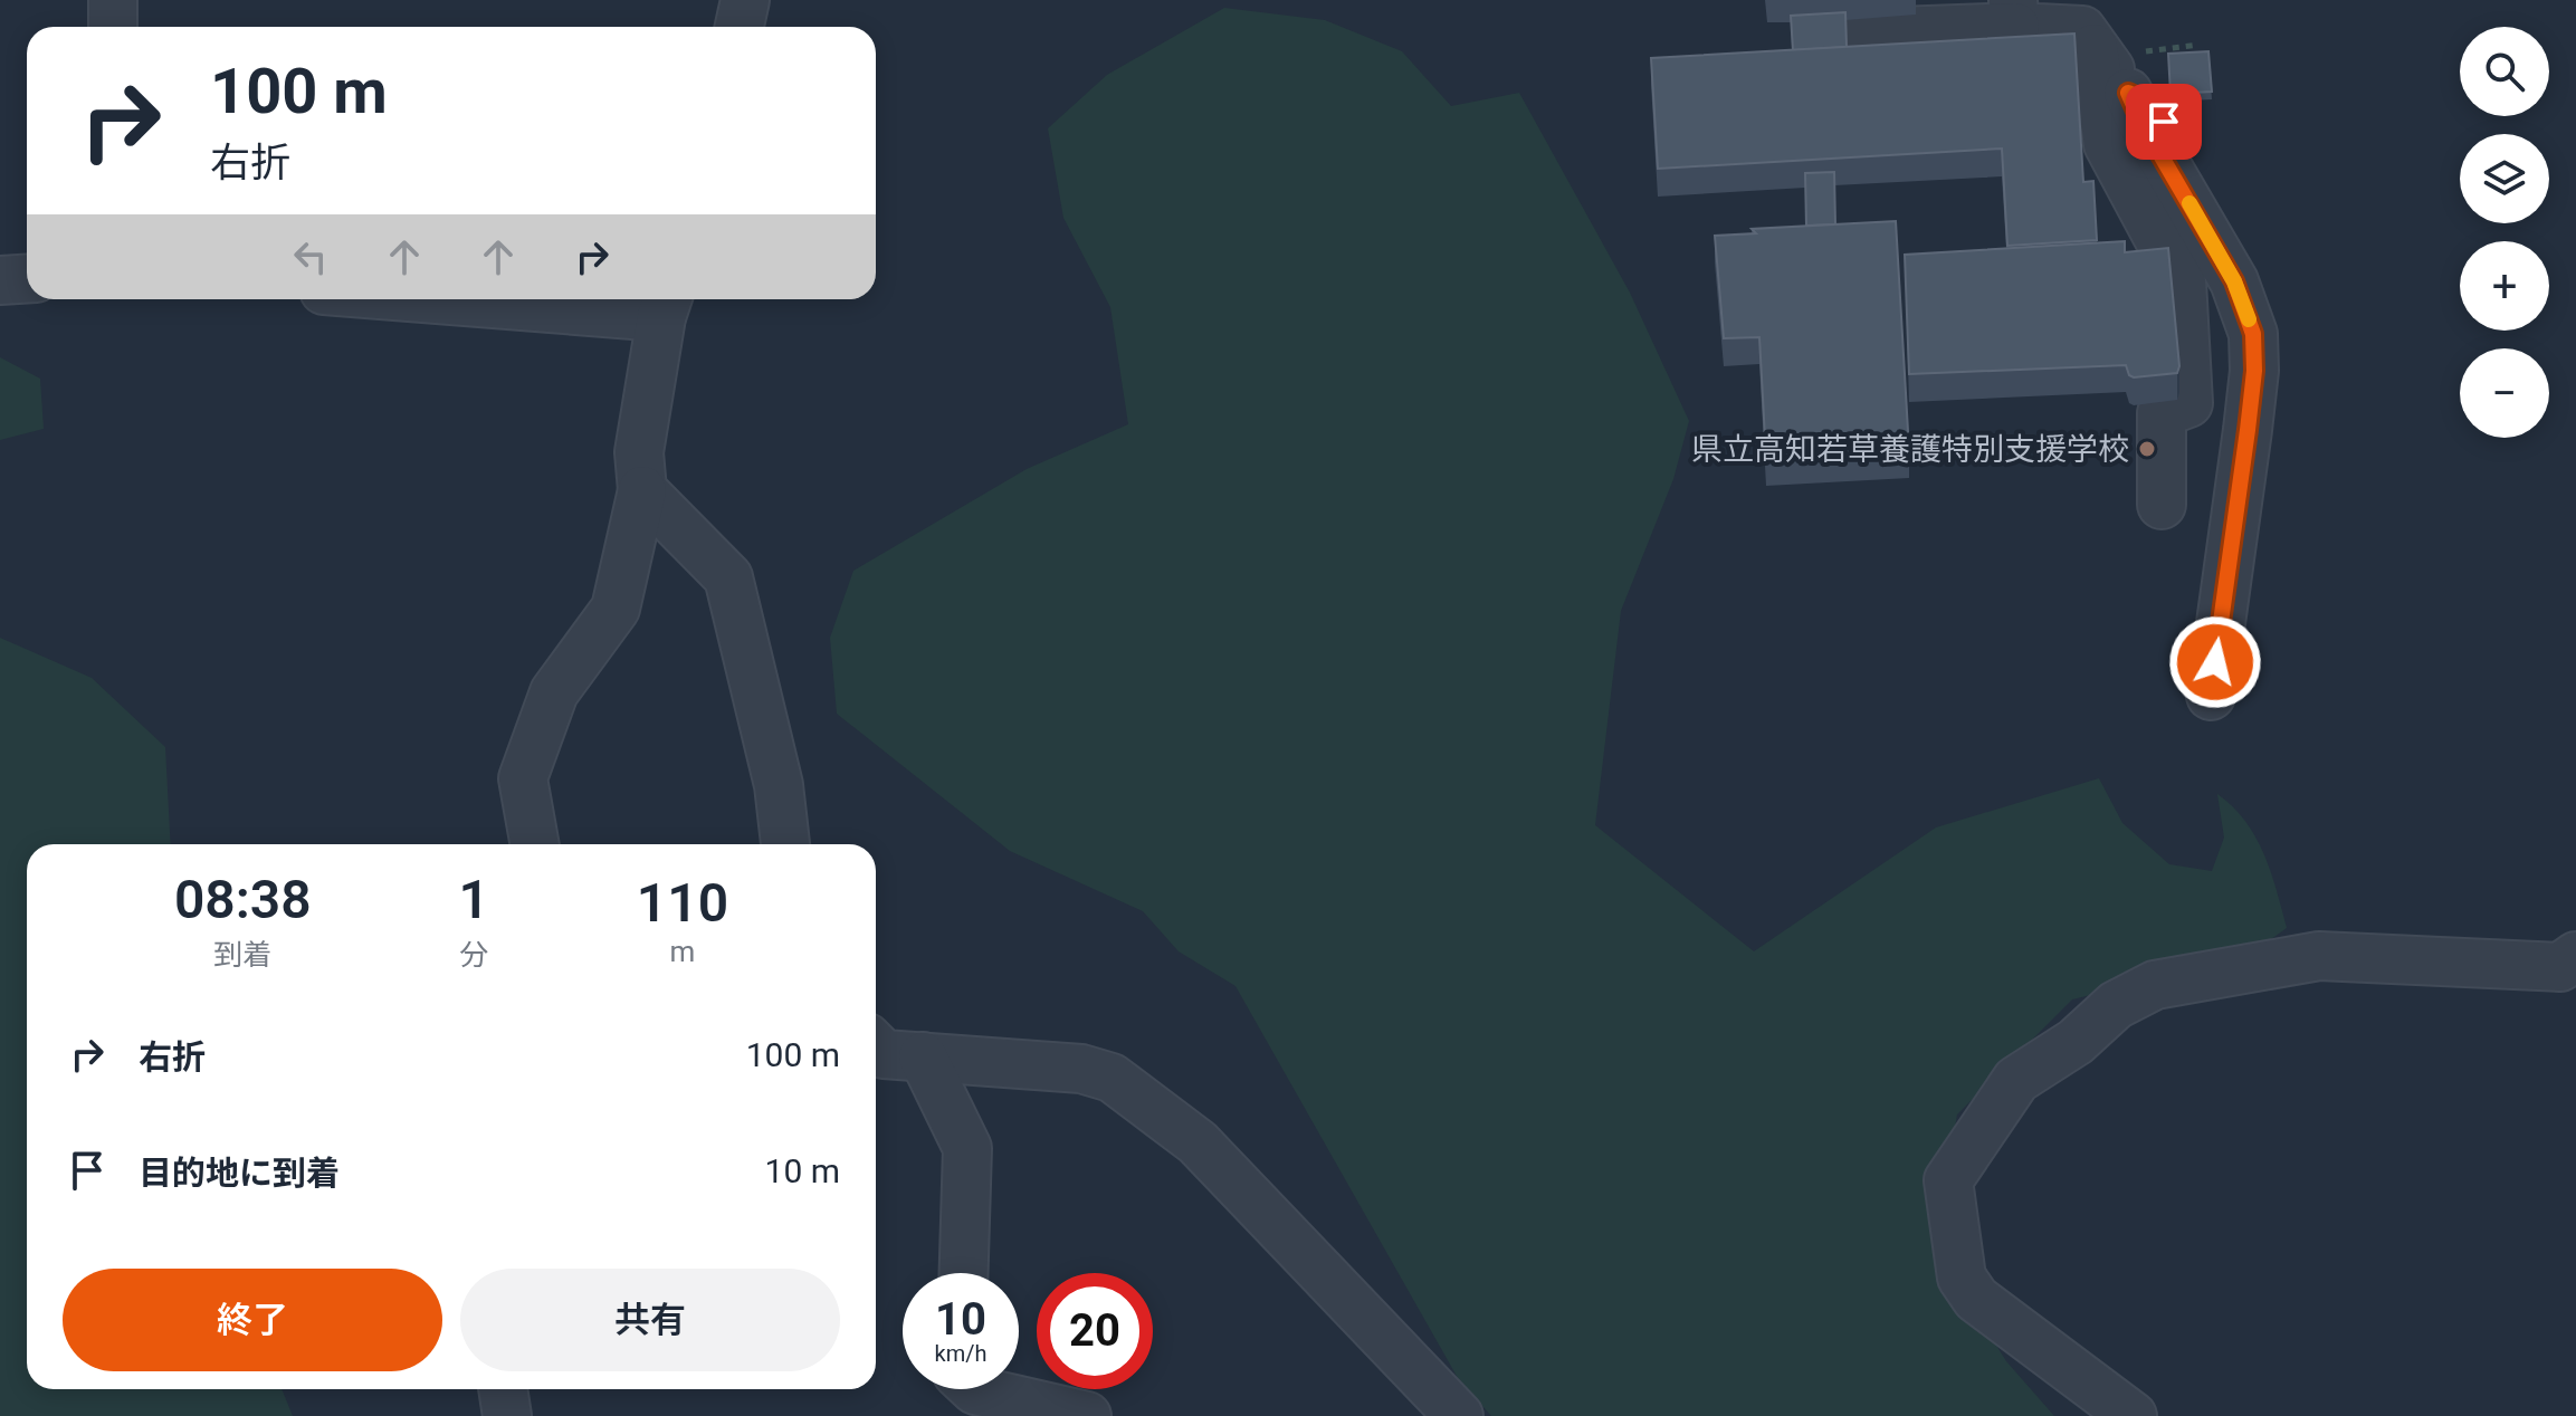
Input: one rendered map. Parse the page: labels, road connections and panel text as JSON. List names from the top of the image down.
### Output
{
  "places": ["県立高知若草養護特別支援学校"],
  "page": {
    "map_buttons": ["+", "−"],
    "turn": ["100 m", "右折"],
    "eta": [
      "08:38",
      "到着",
      "1",
      "分",
      "110",
      "m"
    ],
    "list": [
      {
        "name": "右折",
        "value": "100 m"
      },
      {
        "name": "目的地に到着",
        "value": "10 m"
      }
    ],
    "buttons": ["終了", "共有"],
    "speed": "10 km/h",
    "limit": "20"
  }
}
